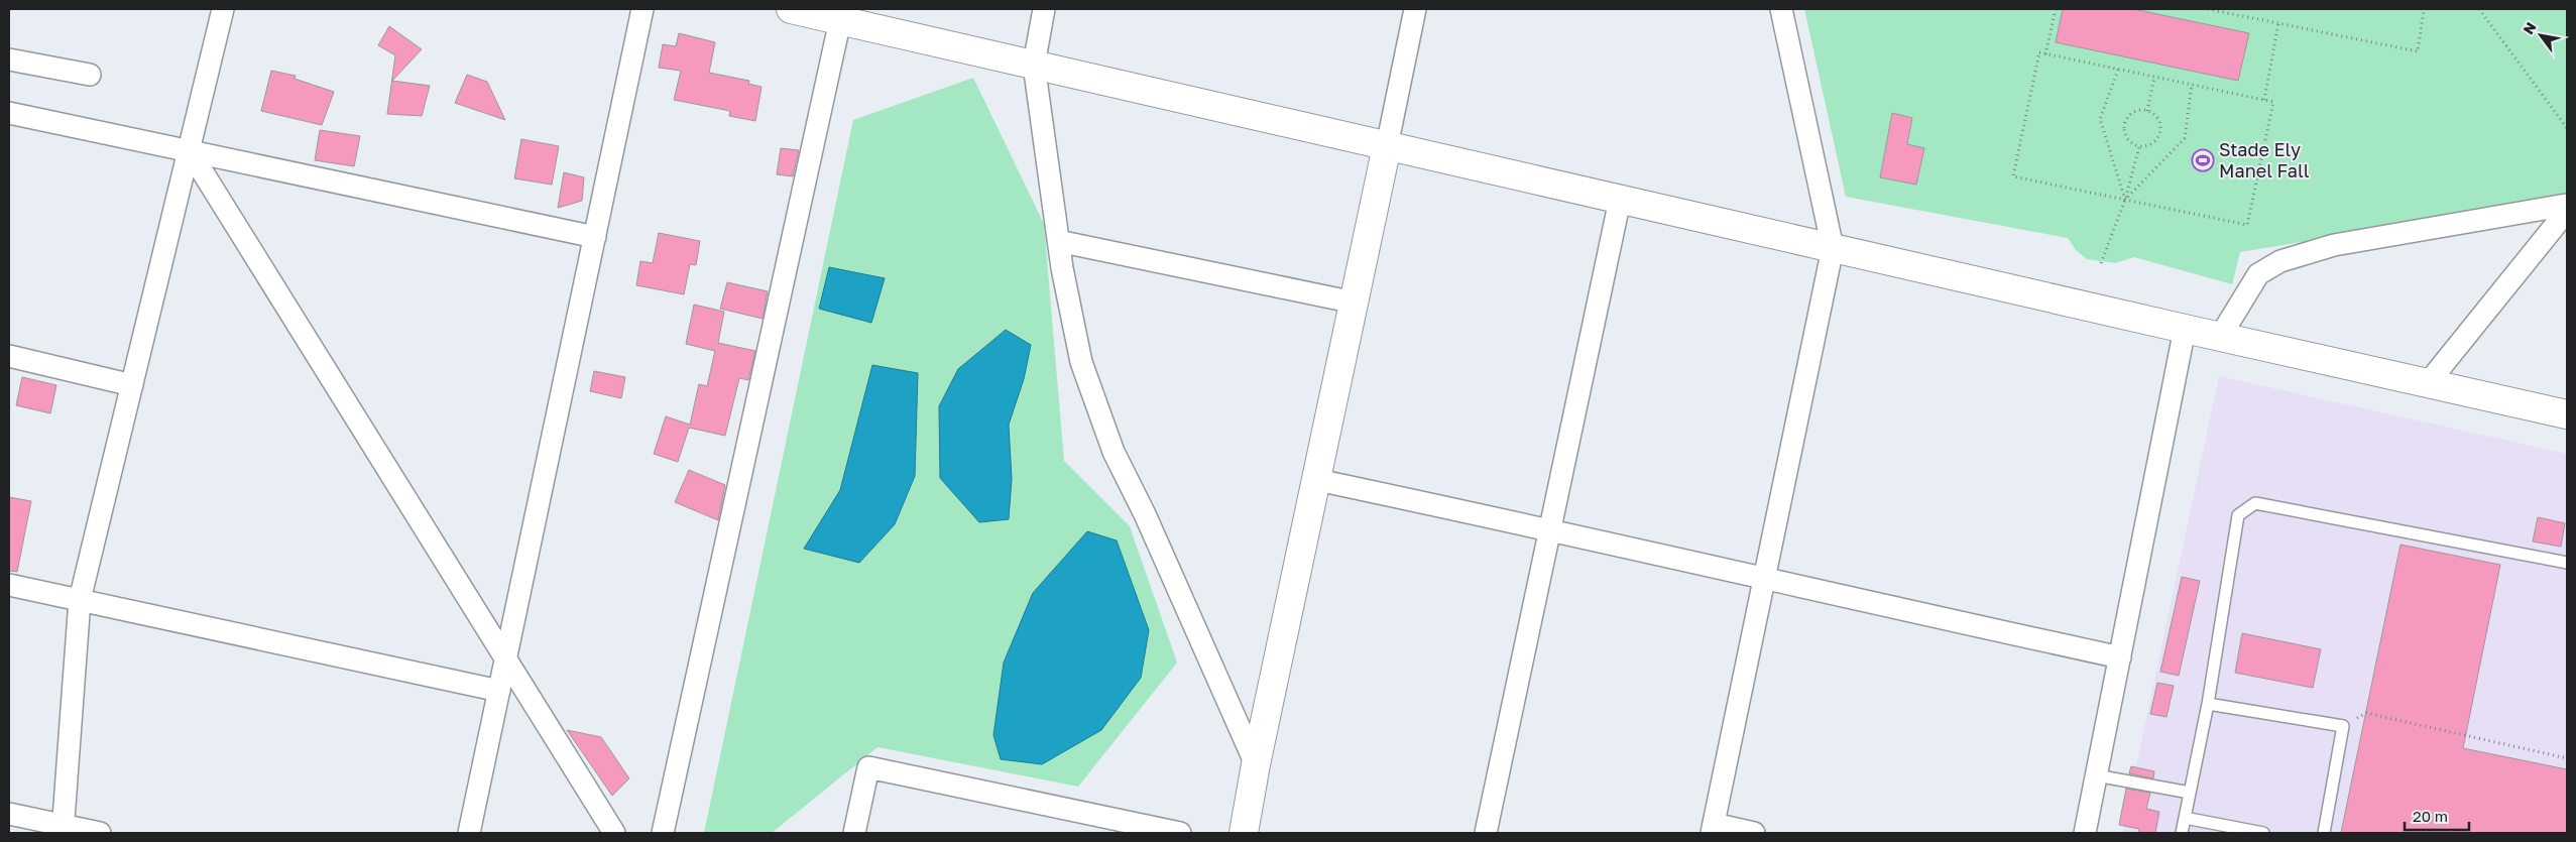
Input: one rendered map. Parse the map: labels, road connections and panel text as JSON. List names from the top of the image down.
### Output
{
  "places": {
    "sports": ["Stade Ely Manel Fall"]
  },
  "scale_bar": "20 m",
  "north": "top left"
}
